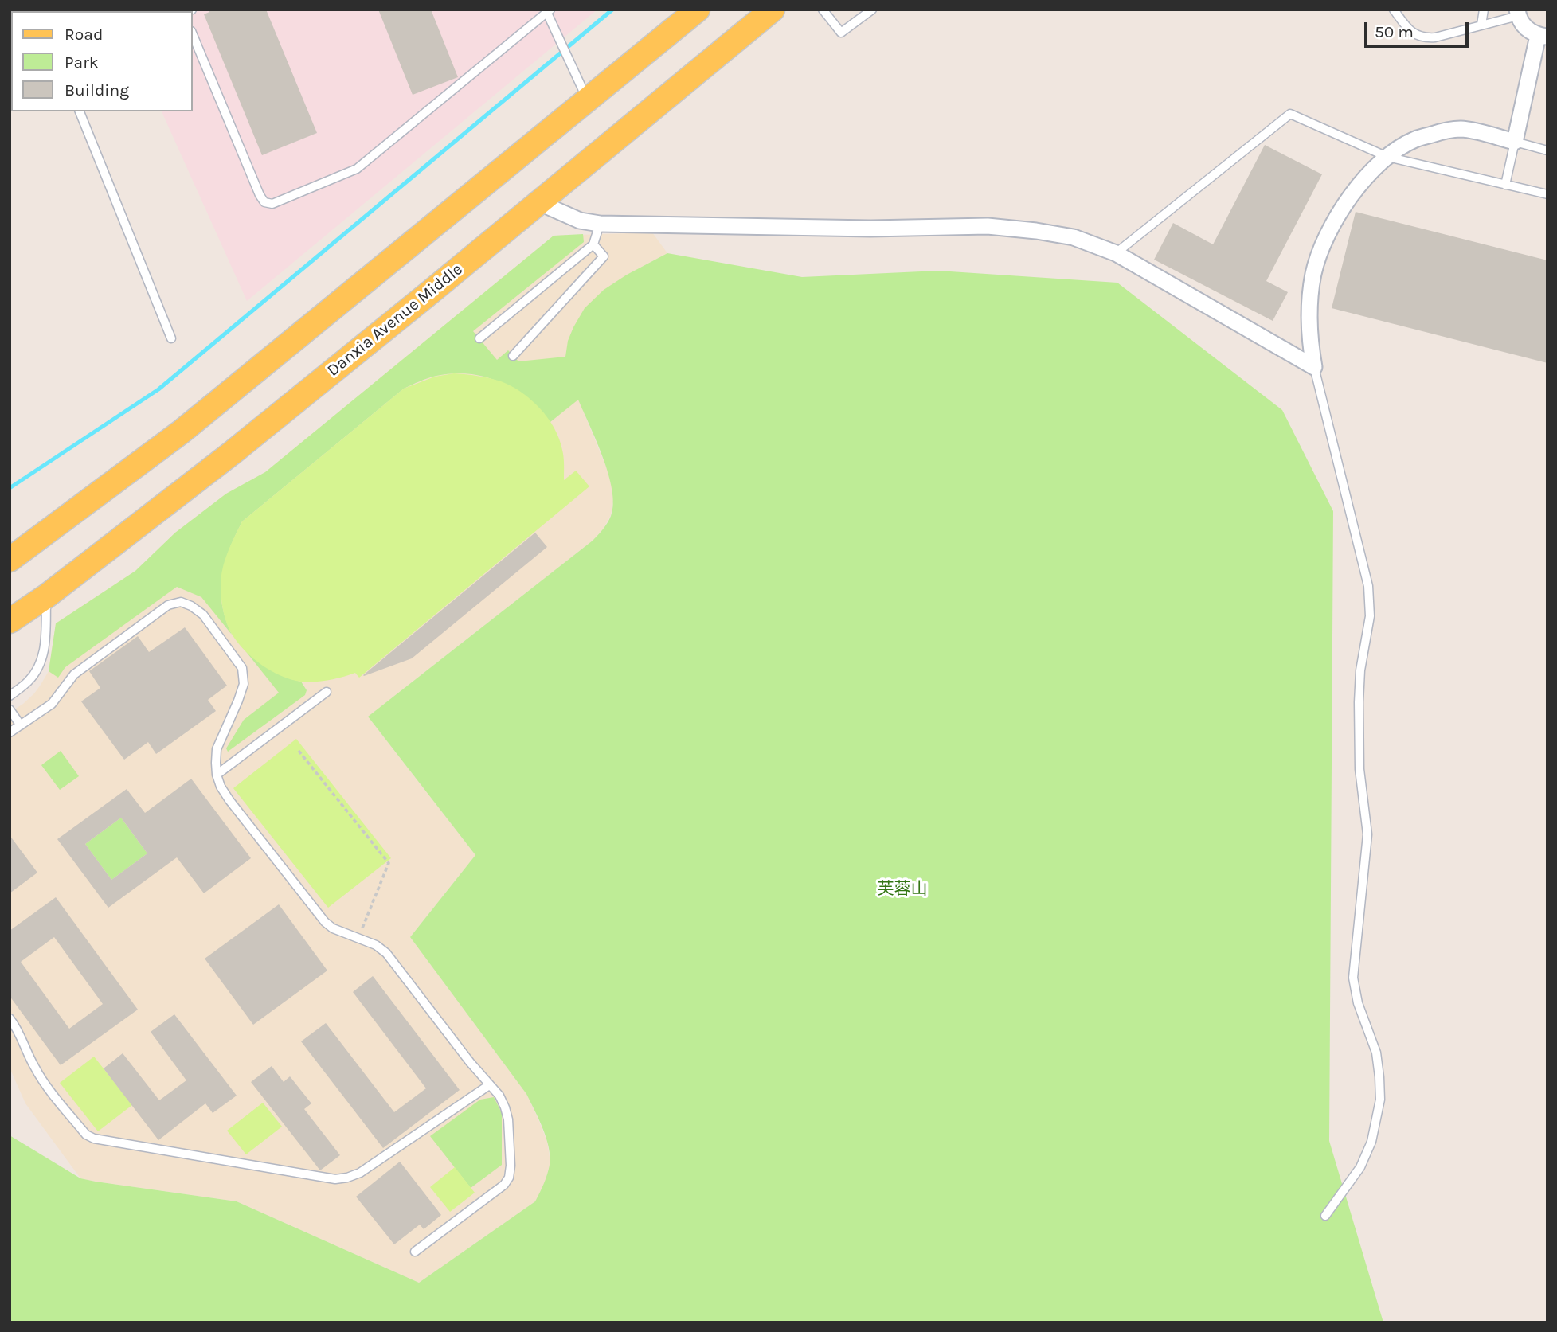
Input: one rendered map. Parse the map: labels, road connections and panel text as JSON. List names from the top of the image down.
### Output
{
  "streets": {
    "main road": ["Danxia Avenue Middle"]
  },
  "parks": ["芙蓉山"],
  "legend": ["Road", "Park", "Building"],
  "scale_bar": "50 m"
}
